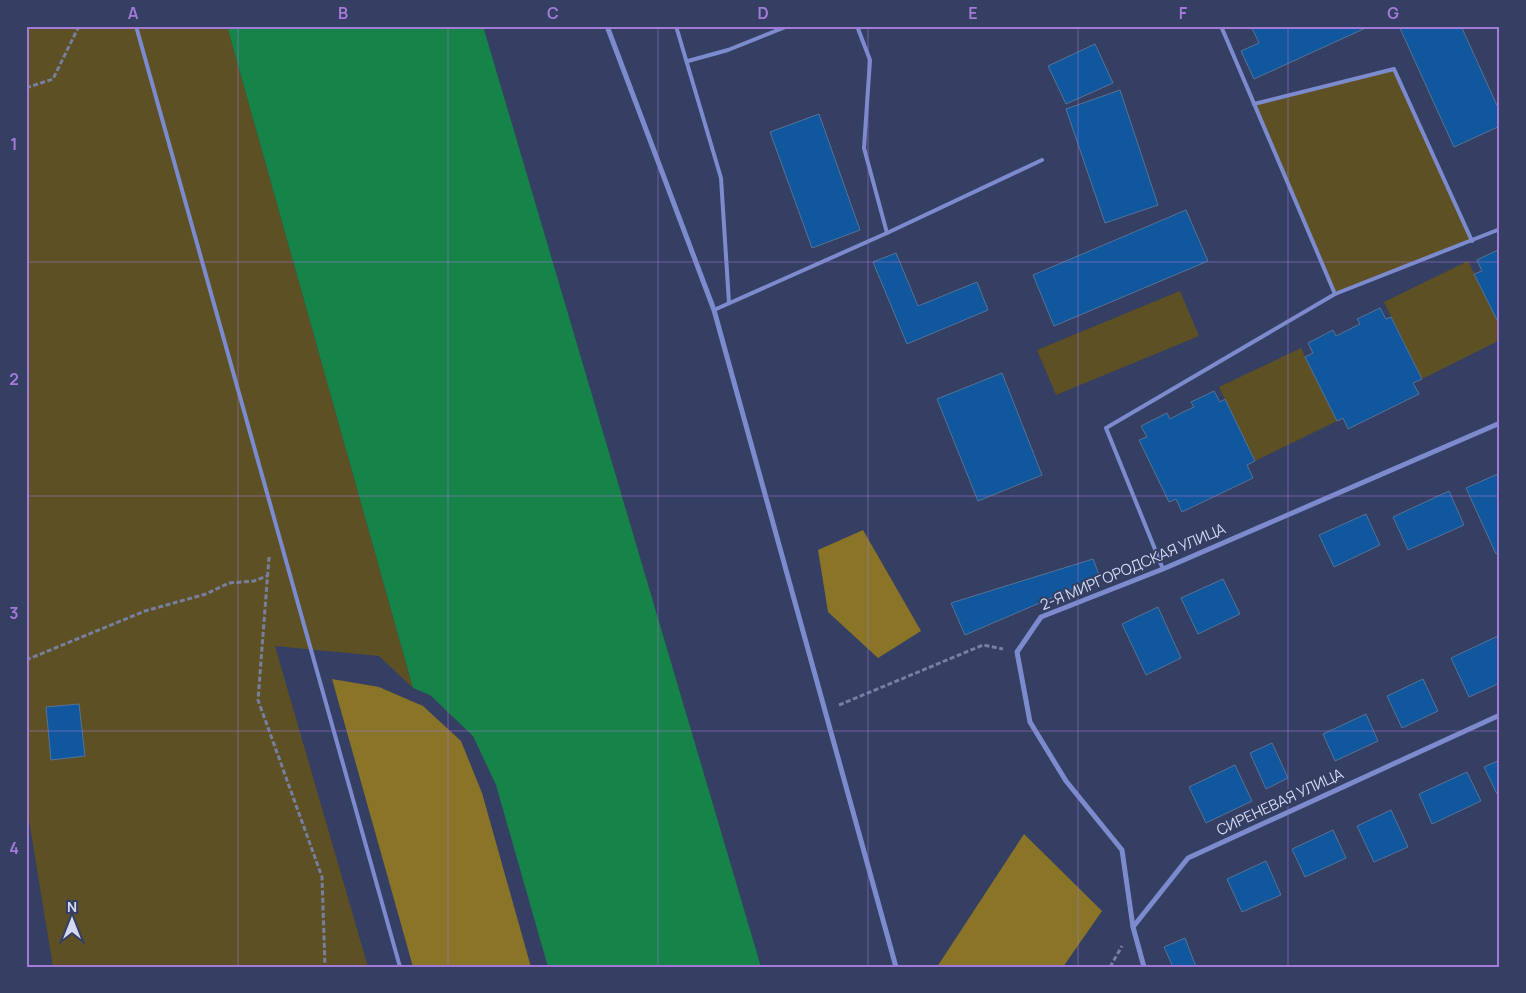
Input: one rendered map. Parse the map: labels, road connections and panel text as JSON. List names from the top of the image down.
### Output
{
  "streets": {
    "street": ["2-Я МИРГОРОДСКАЯ УЛИЦА", "СИРЕНЕВАЯ УЛИЦА"]
  },
  "north": "top",
  "grid": {
    "columns": [
      "A",
      "B",
      "C",
      "D",
      "E",
      "F",
      "G"
    ],
    "rows": [
      "1",
      "2",
      "3",
      "4"
    ]
  }
}
